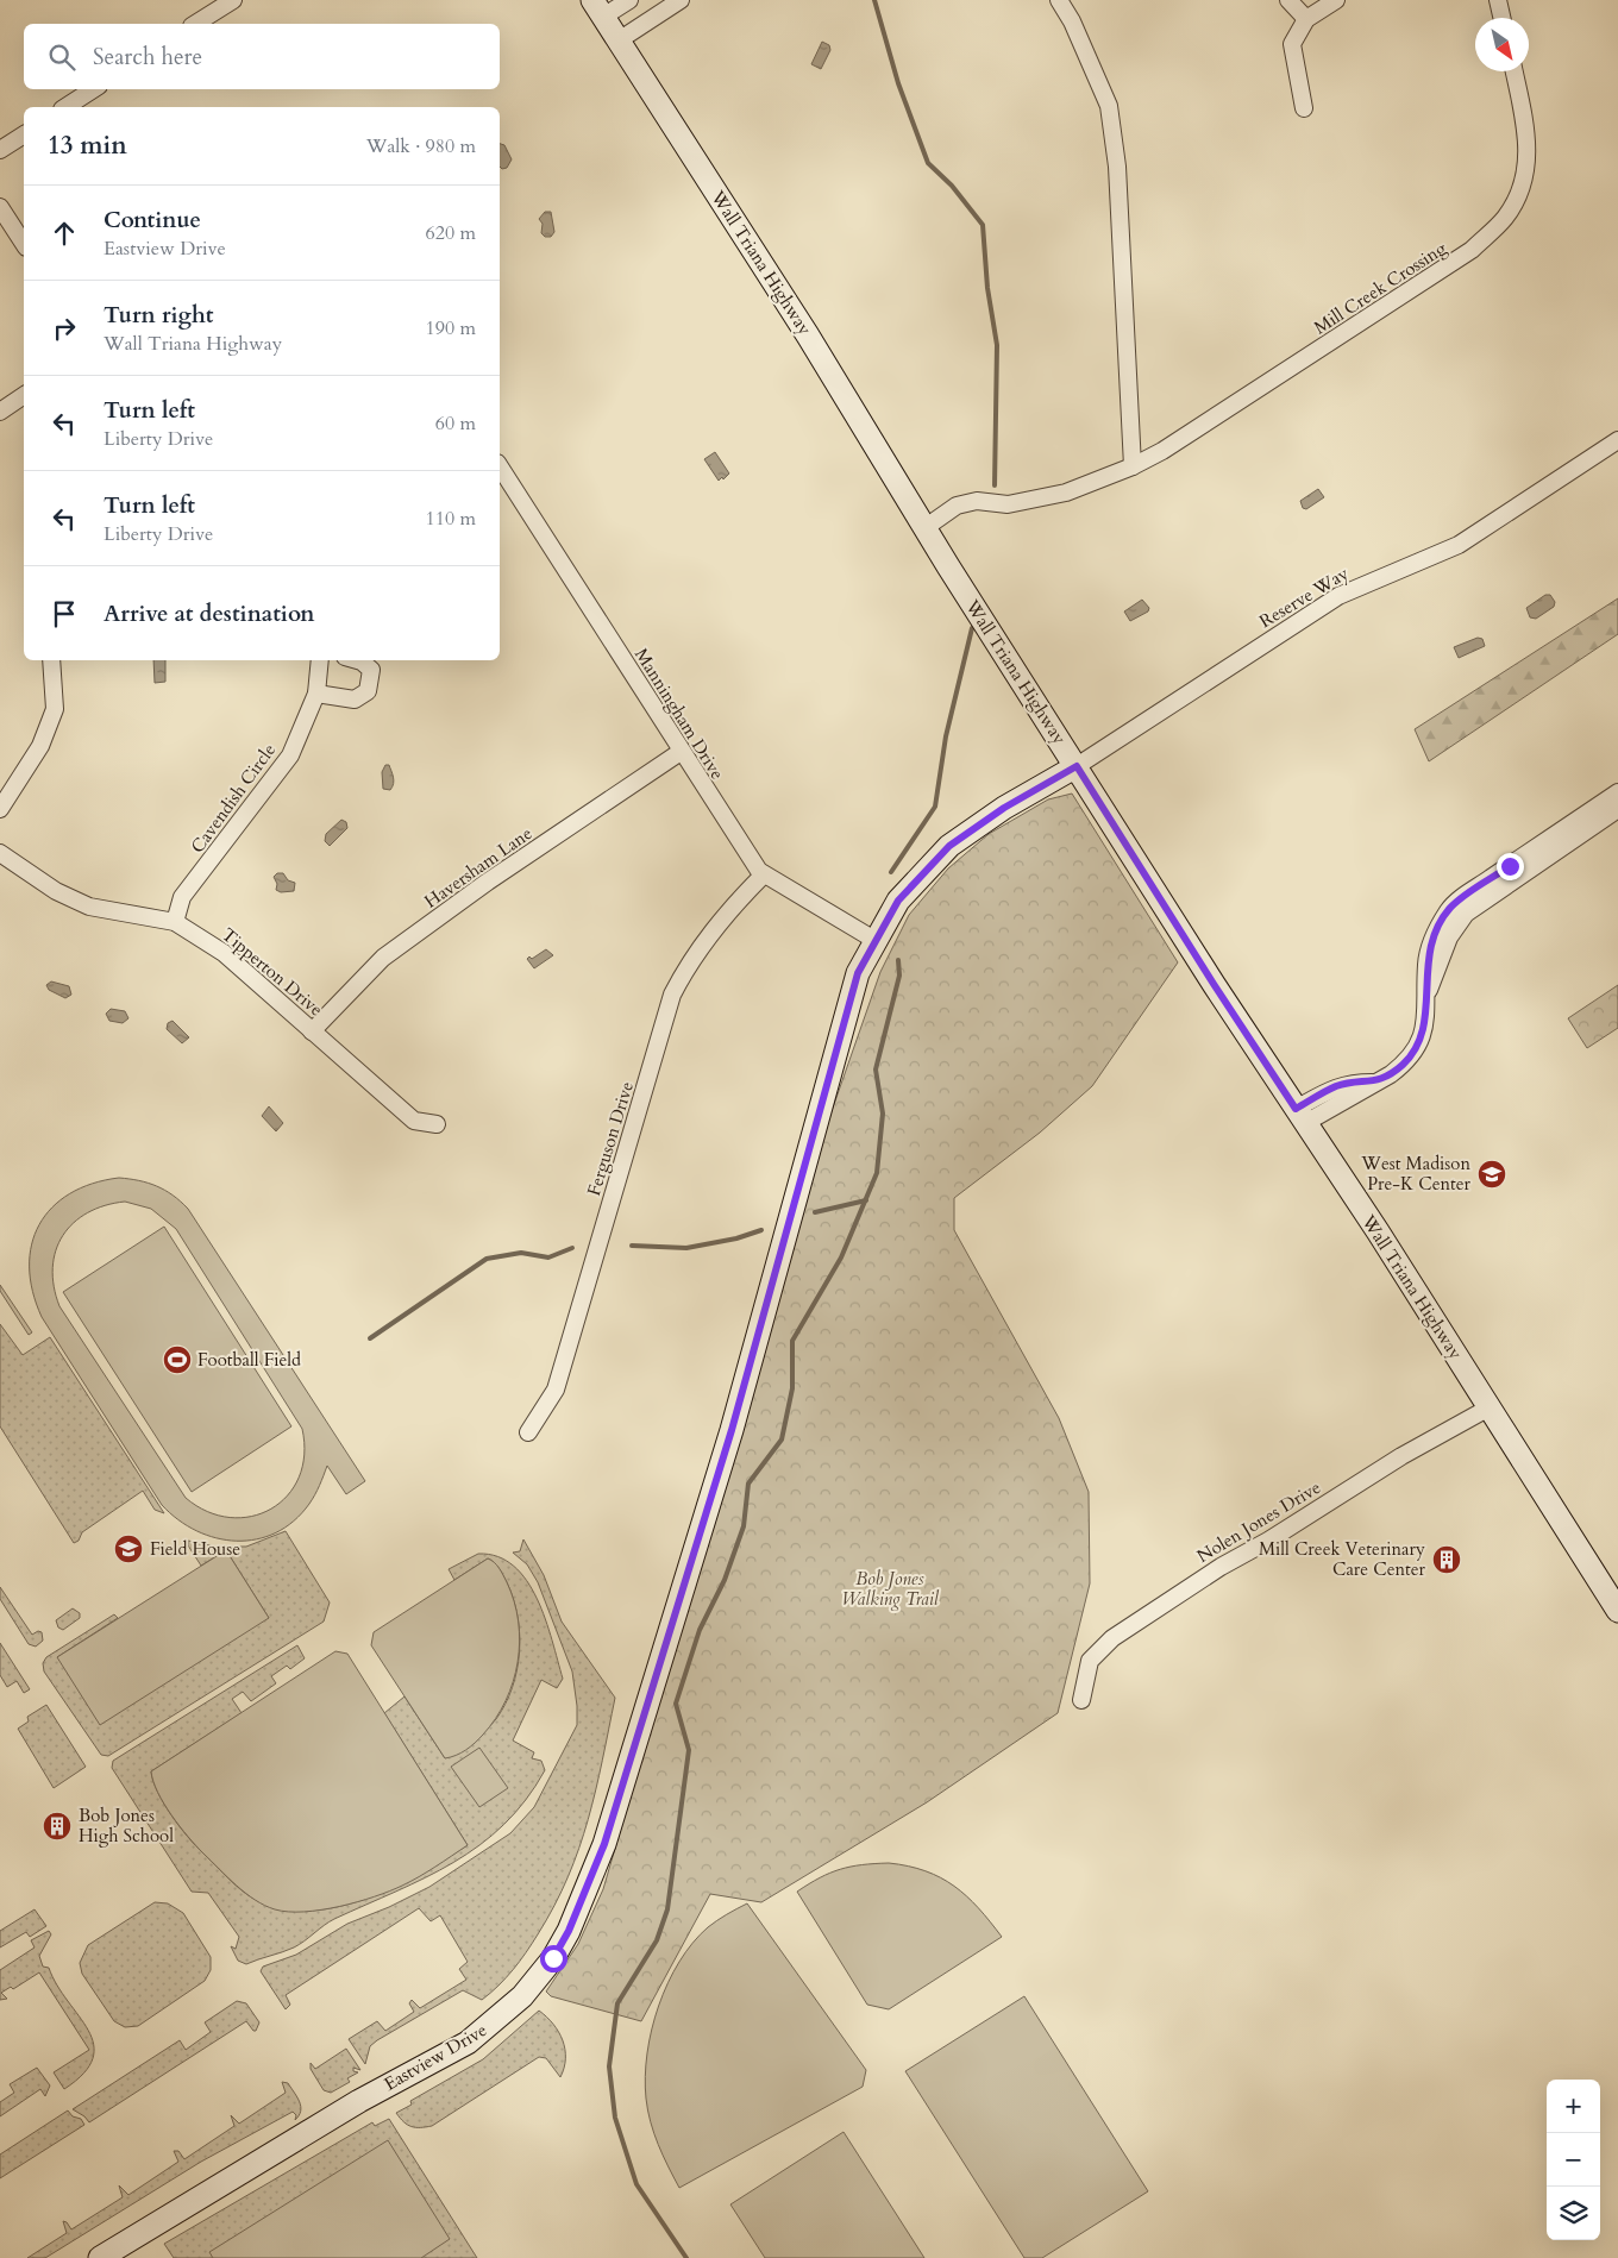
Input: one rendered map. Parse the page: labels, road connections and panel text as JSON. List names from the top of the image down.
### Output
{
  "streets": {
    "street": [
      "Wall Triana Highway",
      "Mill Creek Crossing",
      "Reserve Way",
      "Manningham Drive",
      "Cavendish Circle",
      "Haversham Lane",
      "Tipperton Drive",
      "Ferguson Drive",
      "Nolen Jones Drive",
      "Eastview Drive"
    ]
  },
  "crossings": [
    ["Wall Triana Highway", "Mill Creek Crossing"],
    ["Wall Triana Highway", "Reserve Way"],
    ["Wall Triana Highway", "Nolen Jones Drive"],
    ["Wall Triana Highway", "Eastview Drive"],
    ["Reserve Way", "Eastview Drive"],
    ["Manningham Drive", "Haversham Lane"],
    ["Manningham Drive", "Ferguson Drive"],
    ["Manningham Drive", "Eastview Drive"],
    ["Cavendish Circle", "Tipperton Drive"],
    ["Haversham Lane", "Tipperton Drive"]
  ],
  "parks": ["Bob Jones Walking Trail"],
  "places": {
    "school or university": ["West Madison Pre-K Center", "Field House"],
    "sports": ["Football Field"],
    "building": ["Mill Creek Veterinary Care Center", "Bob Jones High School"]
  },
  "north": "bottom right",
  "page": {
    "search": "Search here",
    "heading": ["13 min", "Walk · 980 m"],
    "list": [
      ["Continue", "Eastview Drive", "620 m"],
      ["Turn right", "Wall Triana Highway", "190 m"],
      ["Turn left", "Liberty Drive", "60 m"],
      ["Turn left", "Liberty Drive", "110 m"],
      "Arrive at destination"
    ],
    "map_buttons": ["+", "−"]
  }
}
